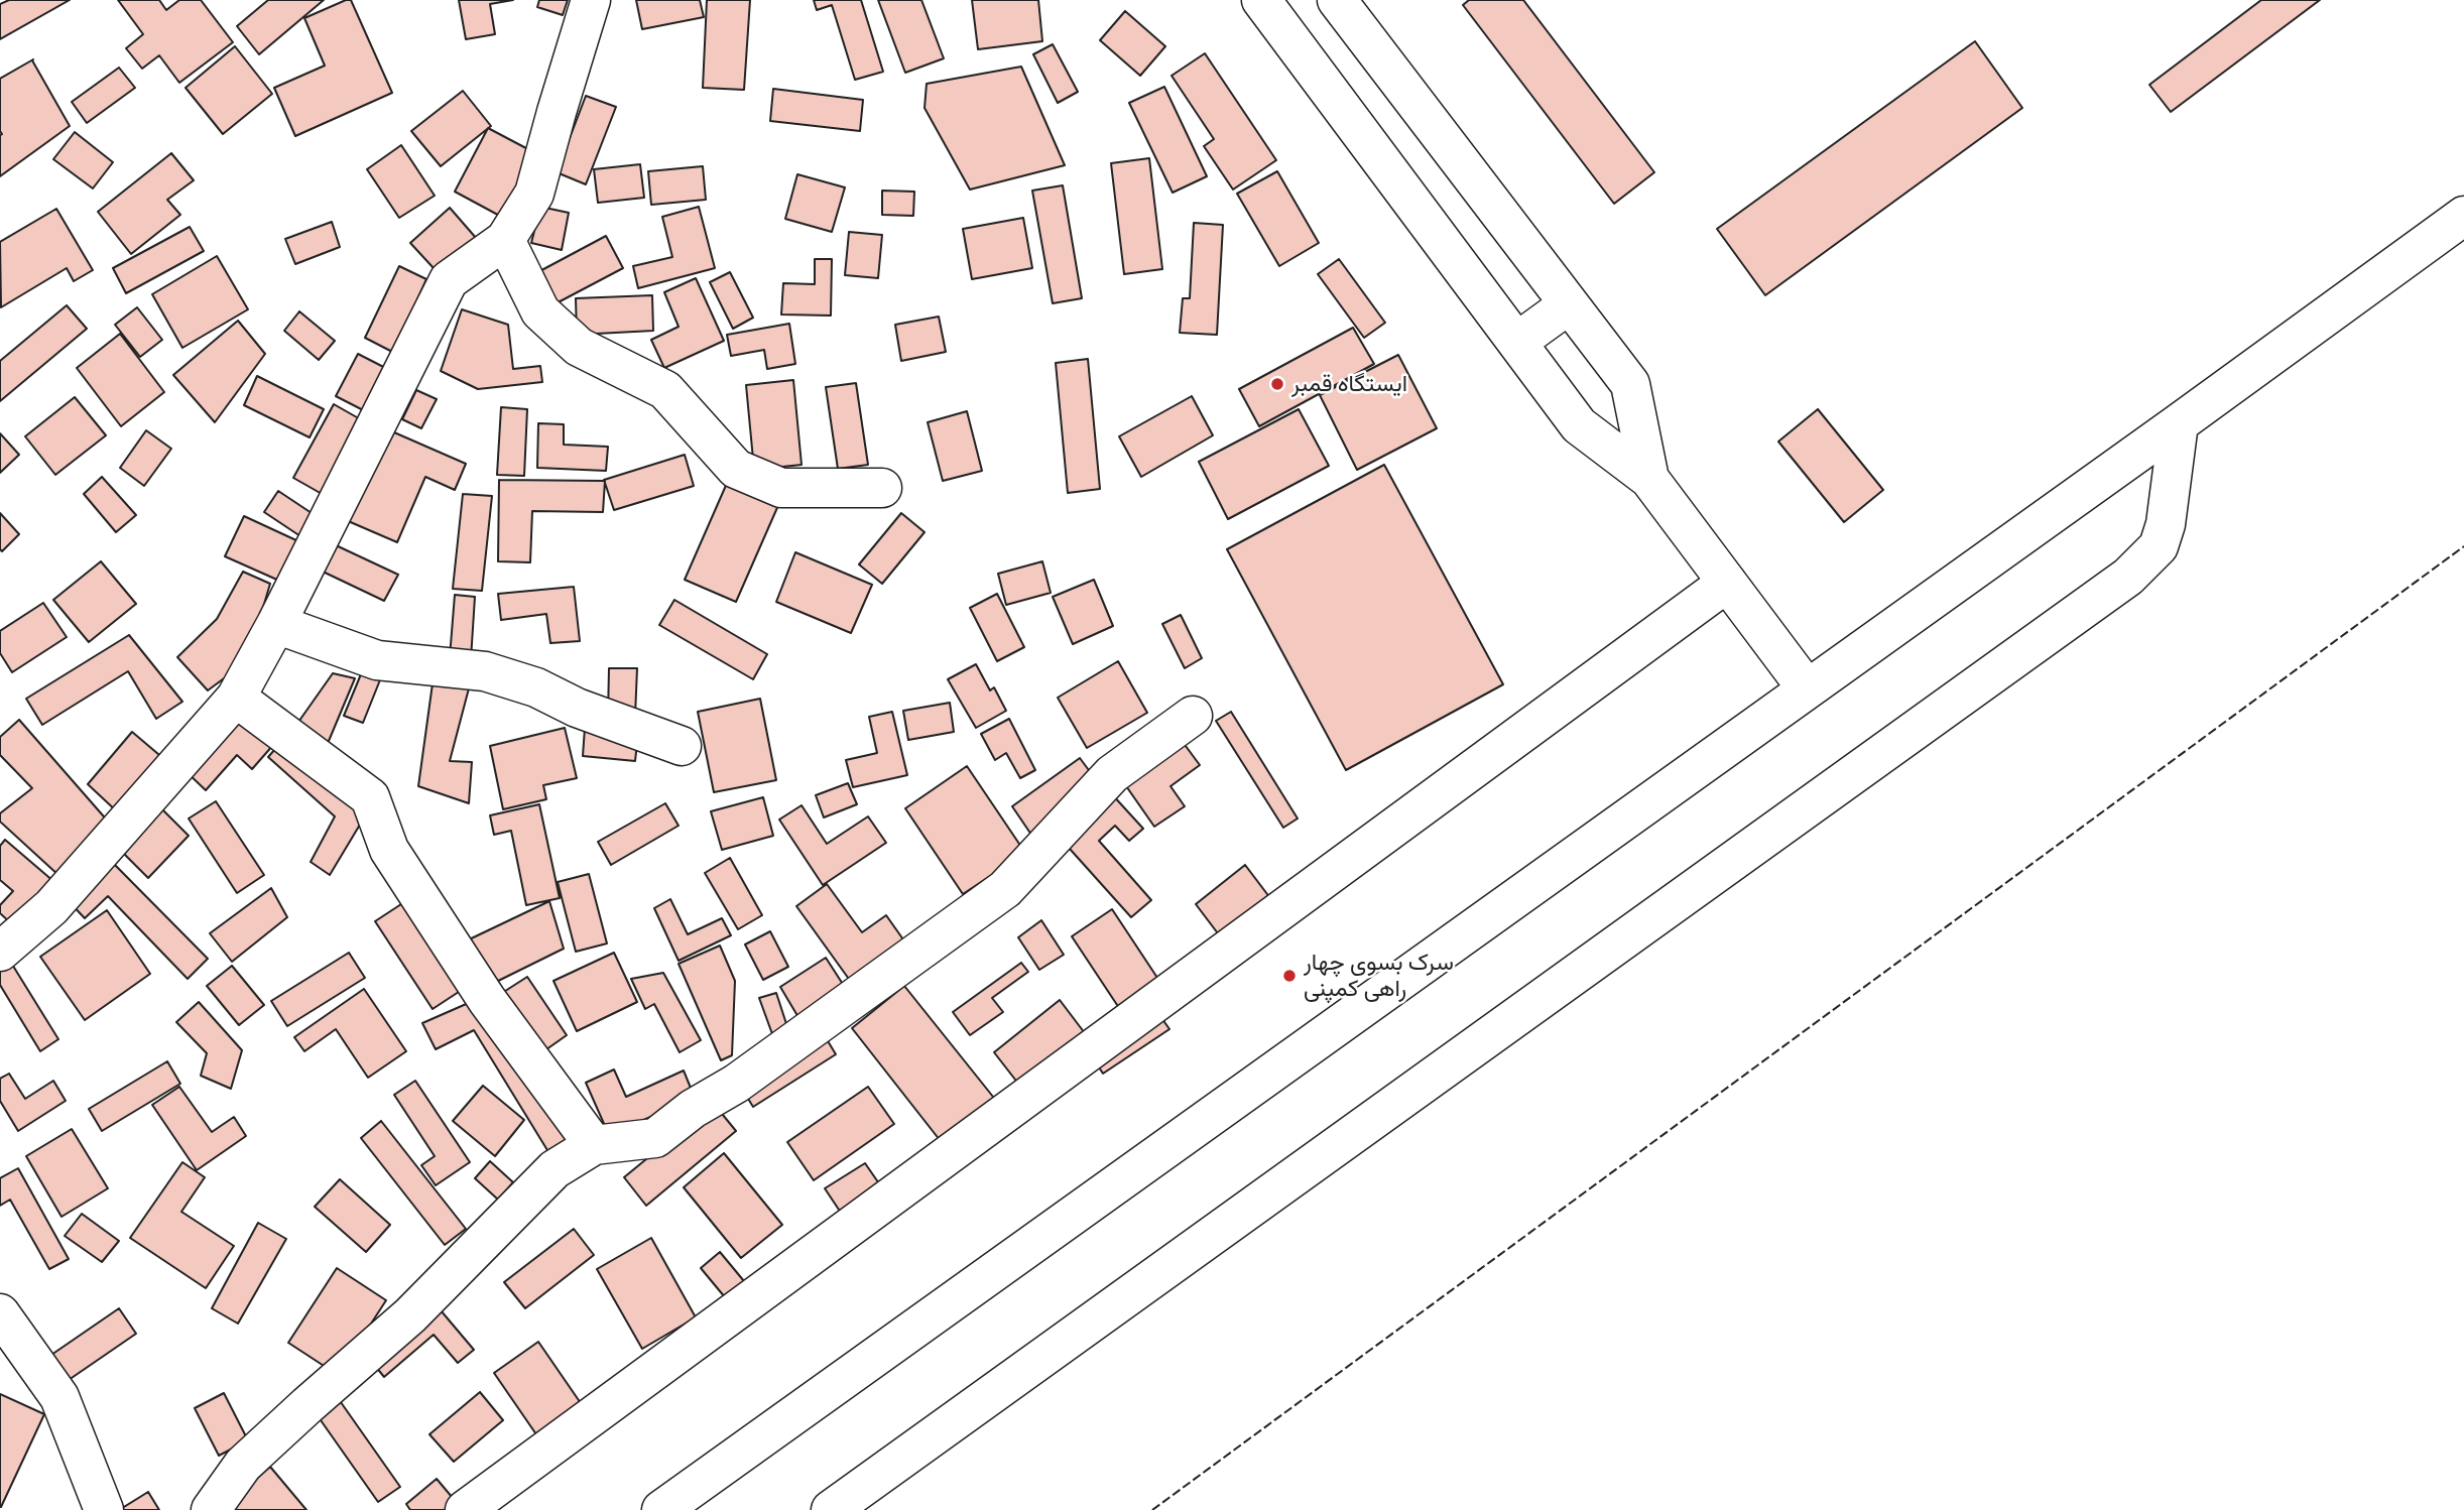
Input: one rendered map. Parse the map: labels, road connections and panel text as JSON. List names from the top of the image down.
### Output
{
  "places": ["ایستگاه قمبر", "سرک بسوی چهار راهی کمپنی"]
}
